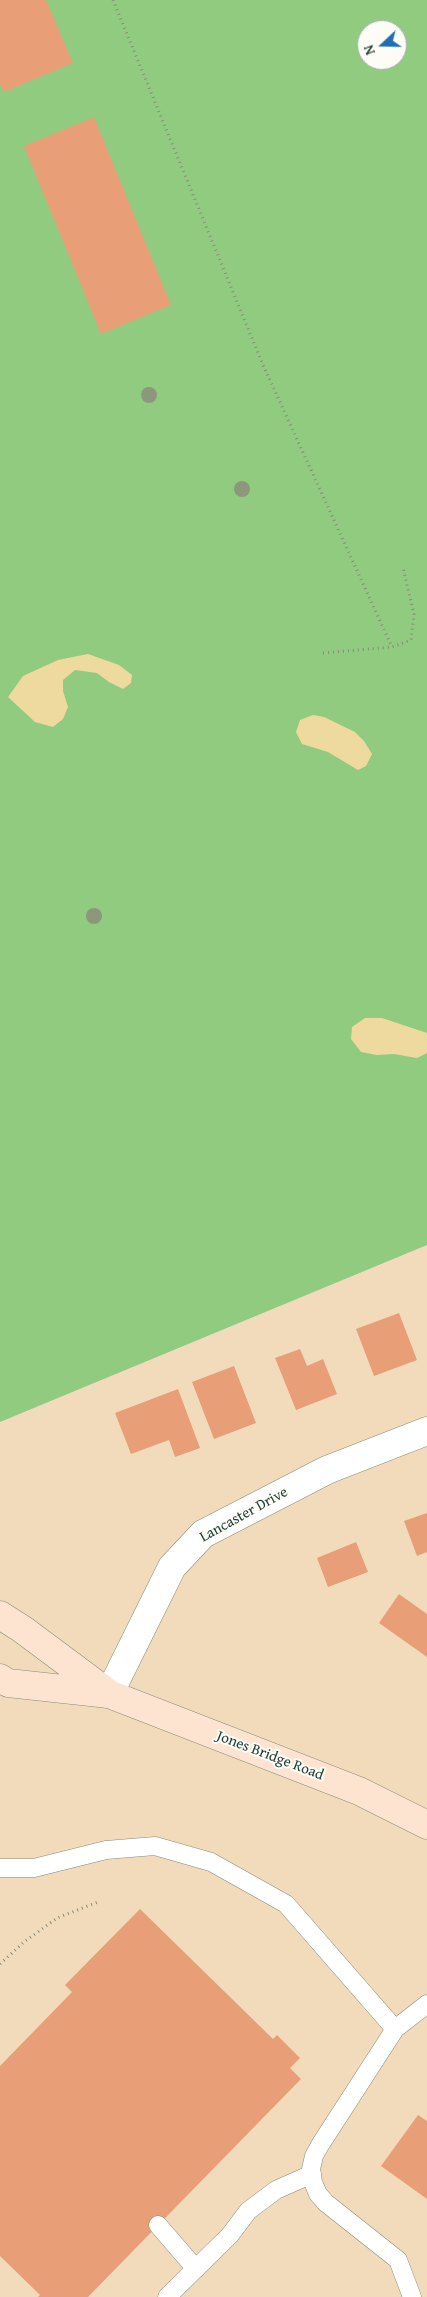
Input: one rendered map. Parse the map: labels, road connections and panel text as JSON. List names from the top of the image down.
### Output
{
  "streets": {
    "main road": ["Jones Bridge Road"],
    "street": ["Lancaster Drive"]
  },
  "crossings": [
    ["Lancaster Drive", "Jones Bridge Road"]
  ],
  "north": "left"
}
